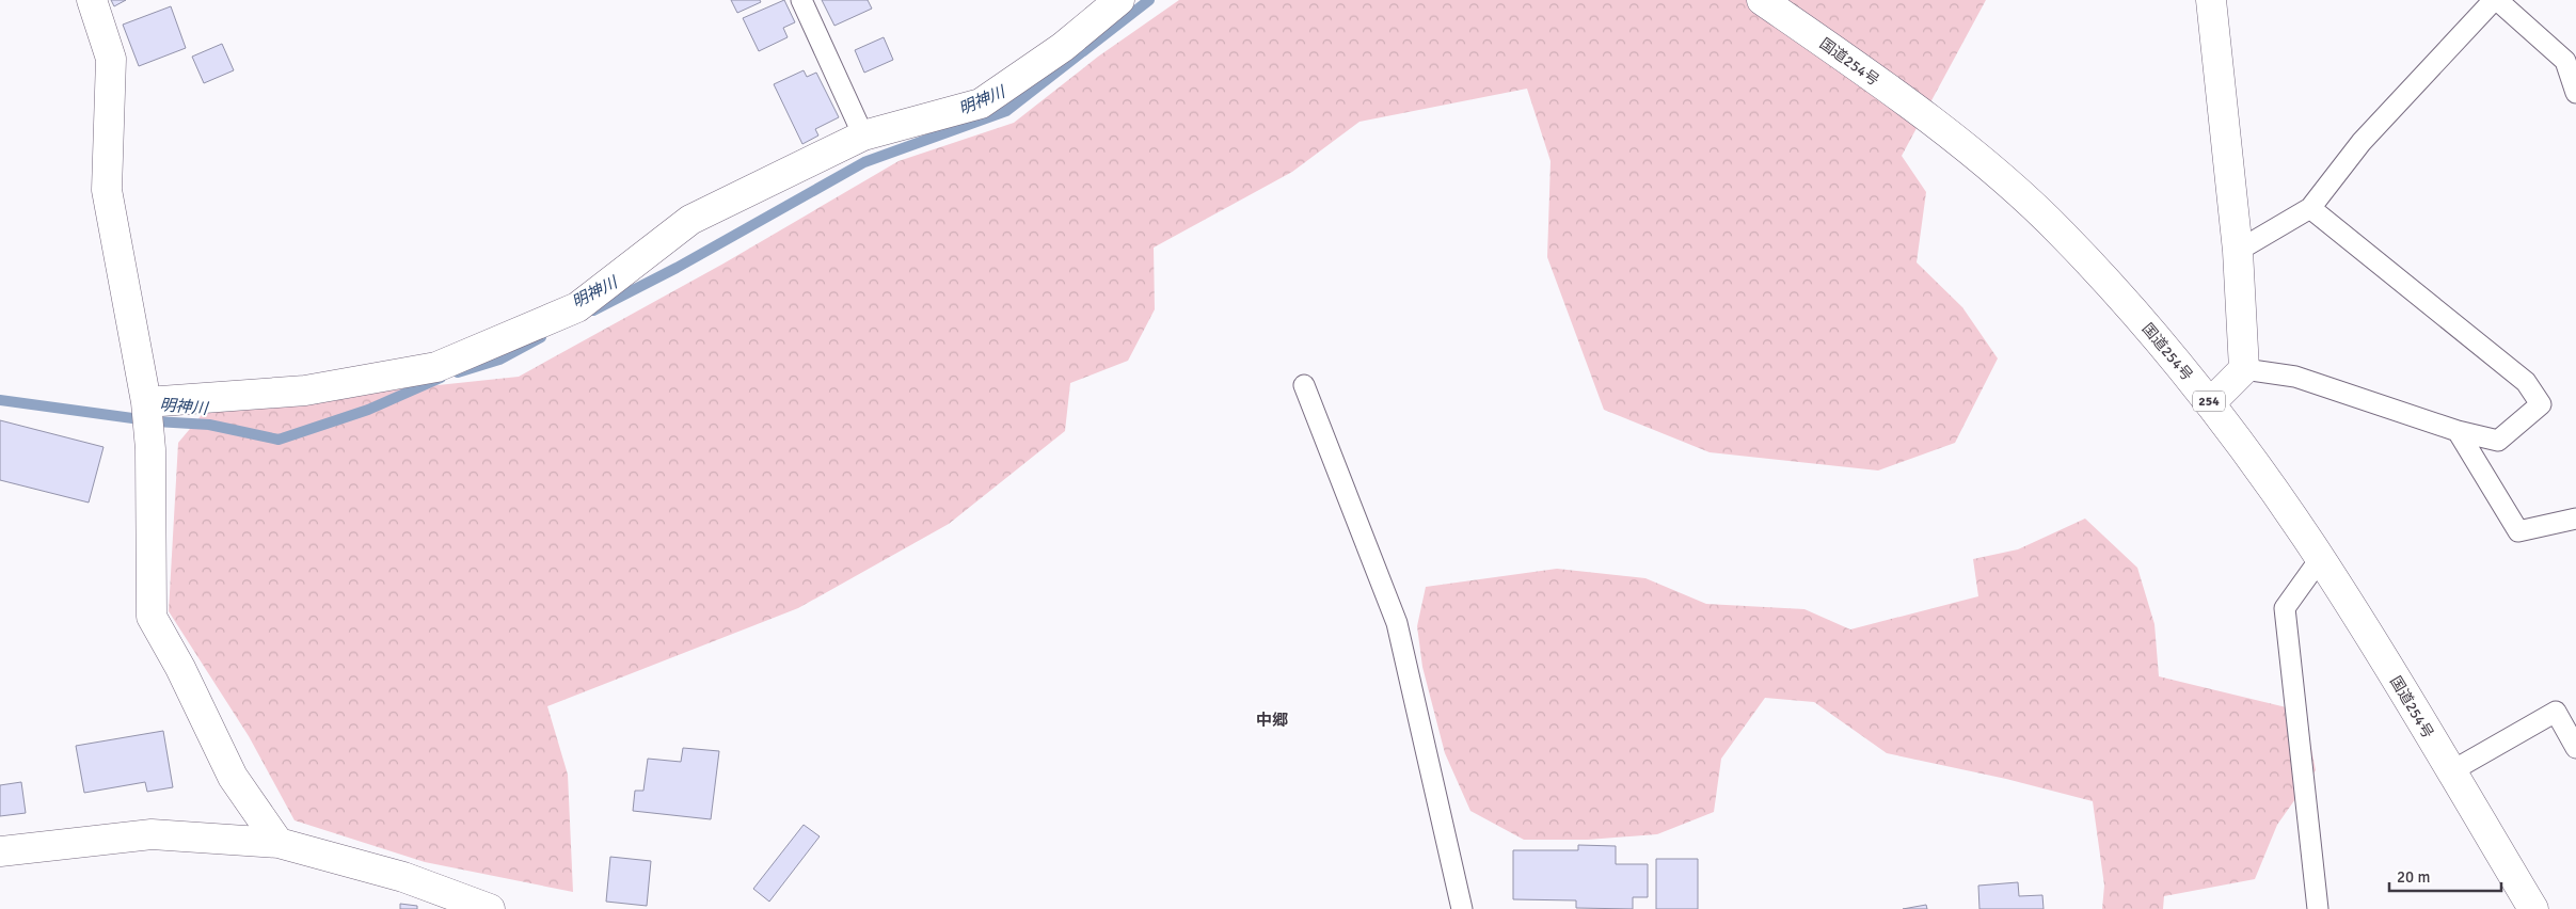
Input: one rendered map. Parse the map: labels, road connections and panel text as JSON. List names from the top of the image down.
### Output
{
  "streets": {
    "main road": ["国道254号", "254"]
  },
  "districts": ["中郷"],
  "water": ["明神川"],
  "scale_bar": "20 m"
}
